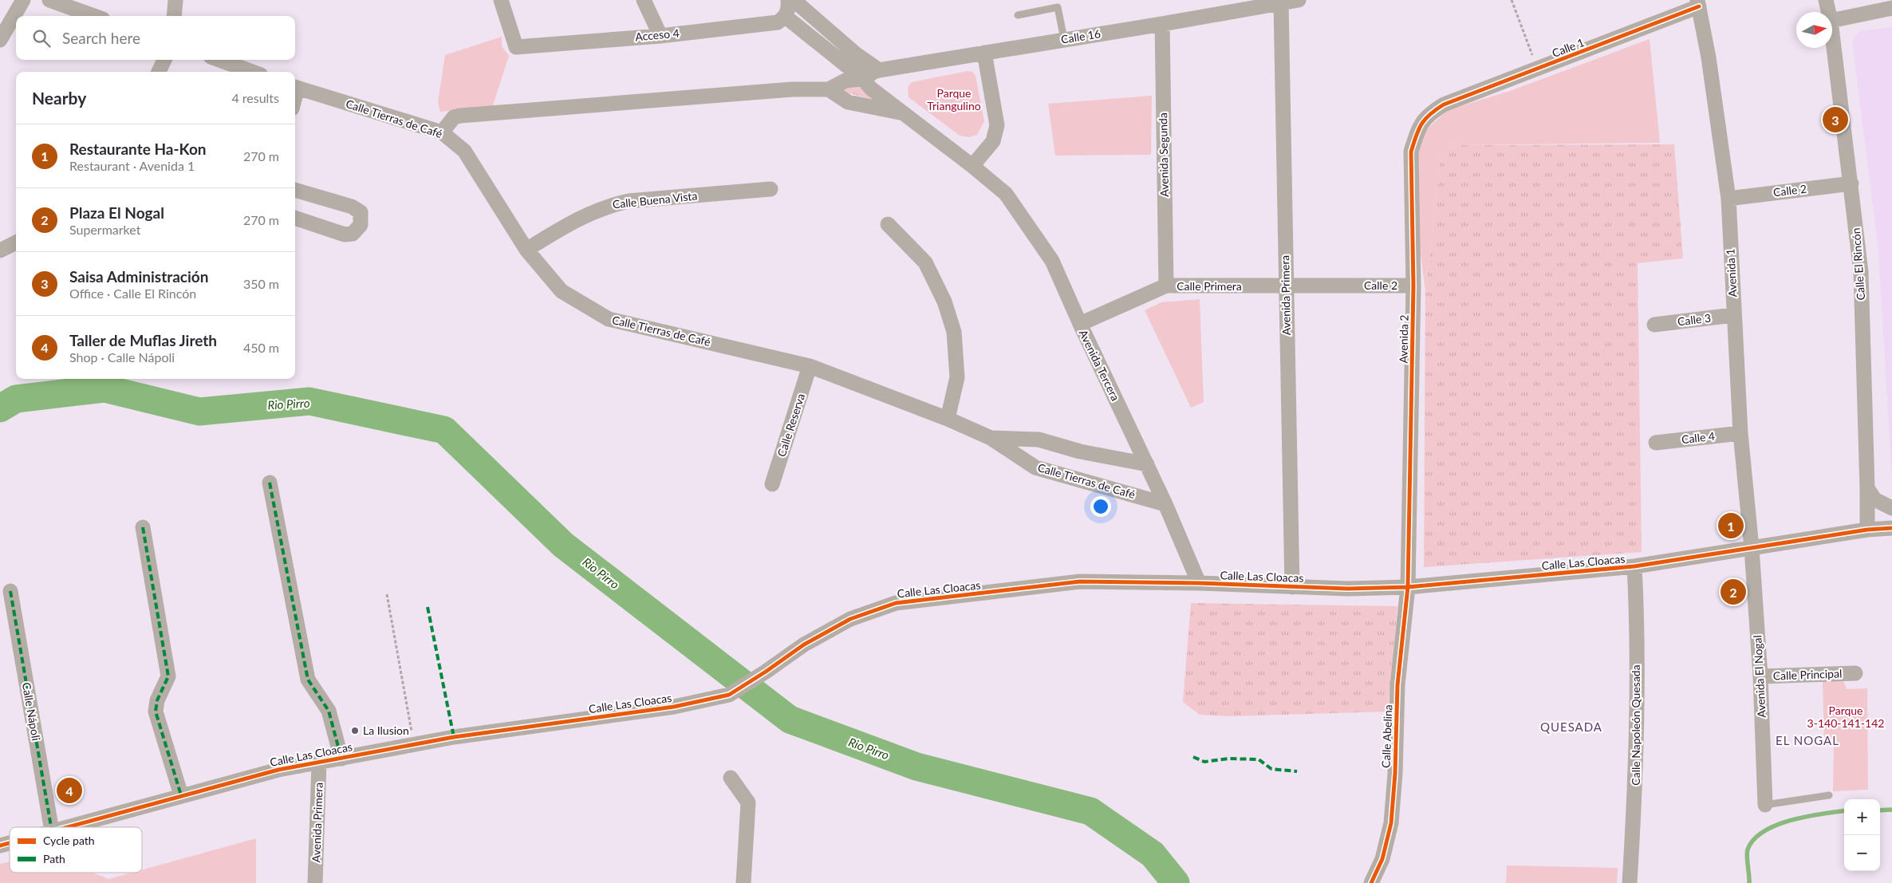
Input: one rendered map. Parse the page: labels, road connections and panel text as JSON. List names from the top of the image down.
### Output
{
  "streets": {
    "street": [
      "Acceso 4",
      "Calle 16",
      "Calle 1",
      "Calle Tierras de Café",
      "Avenida Segunda",
      "Calle 2",
      "Calle Buena Vista",
      "Calle El Rincón",
      "Avenida 1",
      "Calle Primera",
      "Avenida Primera",
      "Calle 3",
      "Avenida 2",
      "Avenida Tercera",
      "Calle Reserva",
      "Calle 4",
      "Calle Las Cloacas",
      "Calle Principal",
      "Avenida El Nogal",
      "Calle Nápoli",
      "Calle Napoleón Quesada",
      "Calle Abelina"
    ]
  },
  "crossings": [
    ["Acceso 4", "Avenida Tercera"],
    ["Calle 16", "Avenida Segunda"],
    ["Calle 16", "Avenida Primera"],
    ["Calle 16", "Avenida Tercera"],
    ["Calle 1", "Avenida 1"],
    ["Calle 1", "Avenida 2"],
    ["Calle Tierras de Café", "Calle Buena Vista"],
    ["Calle Tierras de Café", "Avenida Tercera"],
    ["Calle Tierras de Café", "Calle Reserva"],
    ["Avenida Segunda", "Calle Primera"],
    ["Calle 2", "Calle El Rincón"],
    ["Calle 2", "Avenida 1"],
    ["Calle 2", "Calle Primera"],
    ["Calle 2", "Avenida 2"],
    ["Calle El Rincón", "Calle Las Cloacas"],
    ["Avenida 1", "Calle 3"],
    ["Avenida 1", "Calle 4"],
    ["Avenida 1", "Calle Las Cloacas"],
    ["Avenida 1", "Avenida El Nogal"],
    ["Calle Primera", "Avenida Primera"],
    ["Calle Primera", "Avenida Tercera"],
    ["Avenida Primera", "Calle Las Cloacas"],
    ["Avenida 2", "Calle Las Cloacas"],
    ["Avenida 2", "Calle Abelina"],
    ["Avenida Tercera", "Calle Las Cloacas"],
    ["Calle Las Cloacas", "Avenida El Nogal"],
    ["Calle Las Cloacas", "Calle Napoleón Quesada"],
    ["Calle Las Cloacas", "Calle Abelina"],
    ["Calle Principal", "Avenida El Nogal"]
  ],
  "districts": ["QUESADA", "EL NOGAL"],
  "water": ["Rio Pirro"],
  "parks": ["Parque Triangulino", "Parque 3-140-141-142"],
  "places": ["La Ilusion"],
  "legend": ["Cycle path", "Path"],
  "north": "right",
  "page": {
    "search": "Search here",
    "heading": ["Nearby", "4 results"],
    "pins": [
      "3",
      "1",
      "2",
      "4"
    ],
    "list": [
      {
        "mark": "1",
        "name": "Restaurante Ha-Kon",
        "note": "Restaurant · Avenida 1",
        "value": "270 m"
      },
      {
        "mark": "2",
        "name": "Plaza El Nogal",
        "note": "Supermarket",
        "value": "270 m"
      },
      {
        "mark": "3",
        "name": "Saisa Administración",
        "note": "Office · Calle El Rincón",
        "value": "350 m"
      },
      {
        "mark": "4",
        "name": "Taller de Muflas Jireth",
        "note": "Shop · Calle Nápoli",
        "value": "450 m"
      }
    ],
    "map_buttons": ["+", "−"]
  }
}
